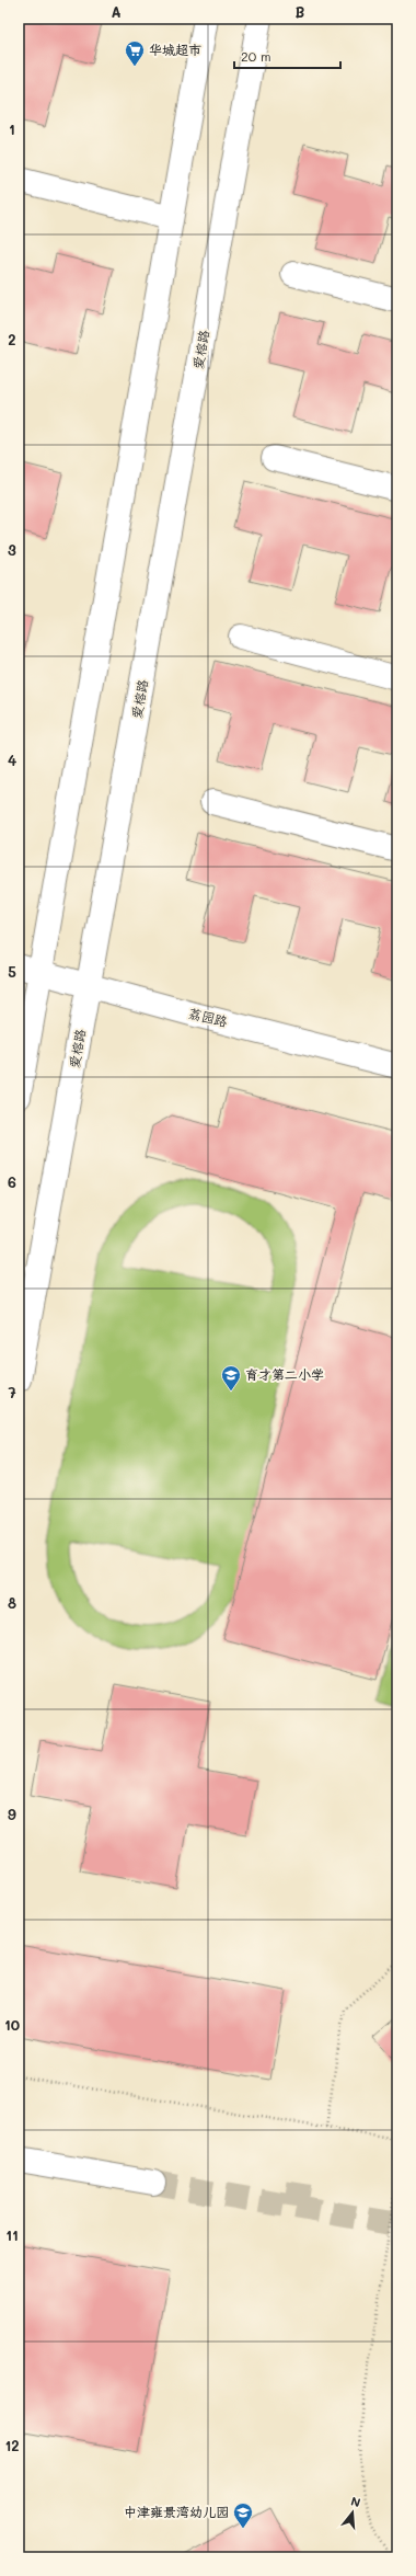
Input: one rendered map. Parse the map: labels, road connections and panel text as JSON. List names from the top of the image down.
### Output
{
  "streets": {
    "street": ["爱榕路", "荔园路"]
  },
  "crossings": [
    ["爱榕路", "荔园路"]
  ],
  "places": {
    "supermarket": ["华城超市"],
    "school or university": ["育才第二小学", "中津雍景湾幼儿园"]
  },
  "scale_bar": "20 m",
  "north": "top",
  "grid": {
    "columns": ["A", "B"],
    "rows": [
      "1",
      "2",
      "3",
      "4",
      "5",
      "6",
      "7",
      "8",
      "9",
      "10",
      "11",
      "12"
    ]
  }
}
